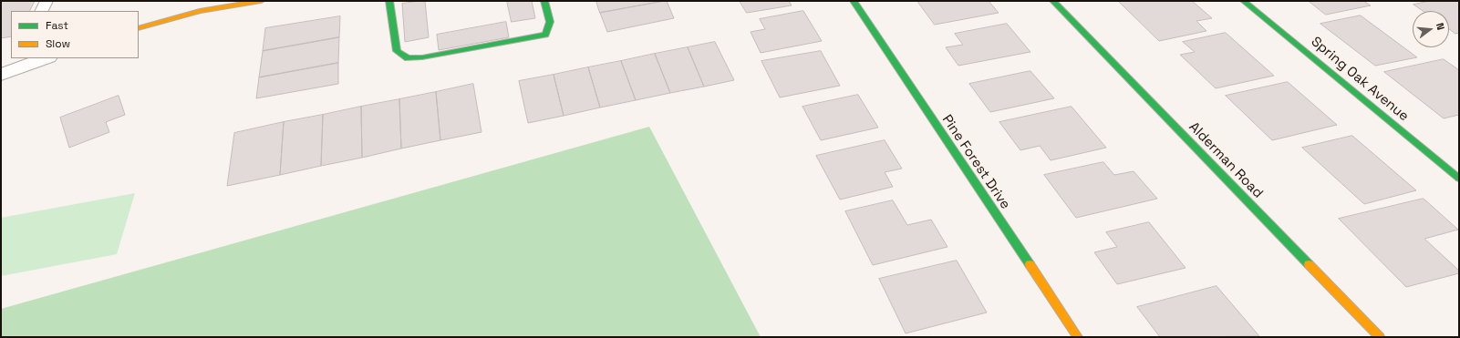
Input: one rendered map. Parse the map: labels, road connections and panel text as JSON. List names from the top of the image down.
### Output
{
  "streets": {
    "street": ["Spring Oak Avenue", "Alderman Road", "Pine Forest Drive"]
  },
  "legend": ["Fast", "Slow"],
  "north": "right"
}
